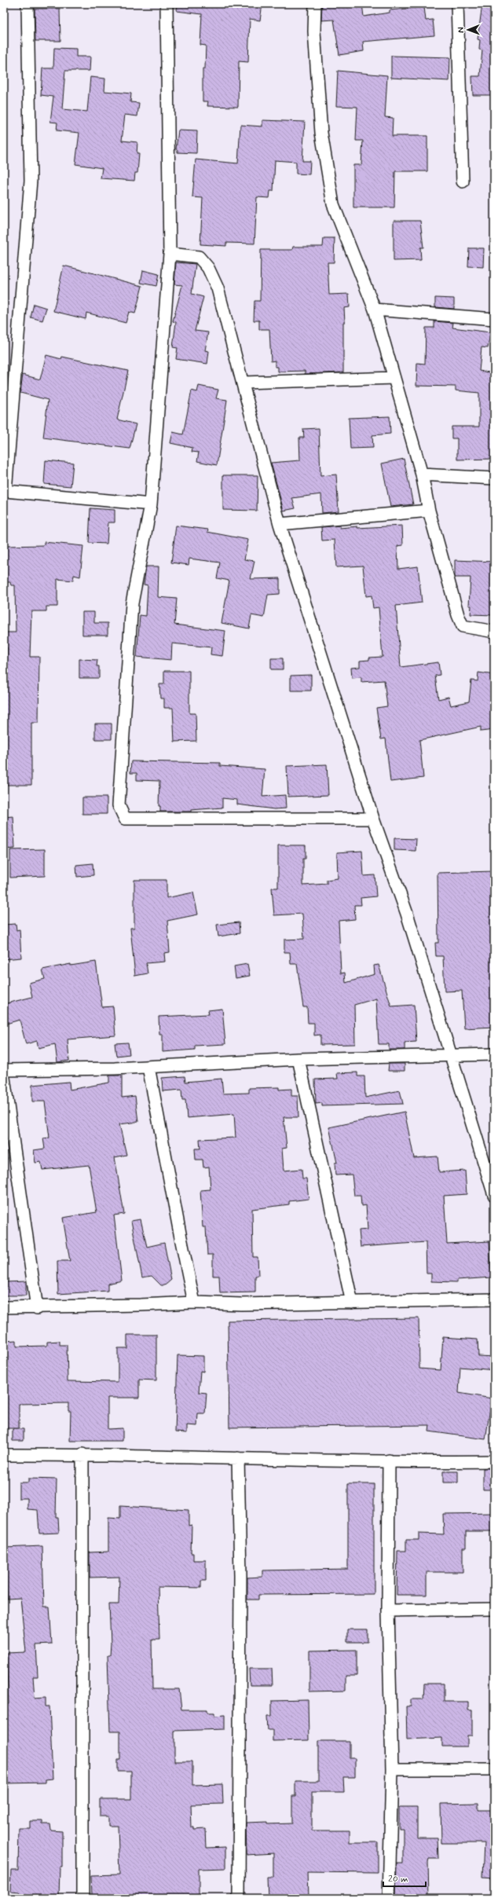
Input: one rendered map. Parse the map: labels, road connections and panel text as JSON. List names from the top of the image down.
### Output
{
  "scale_bar": "20 m",
  "north": "left"
}
